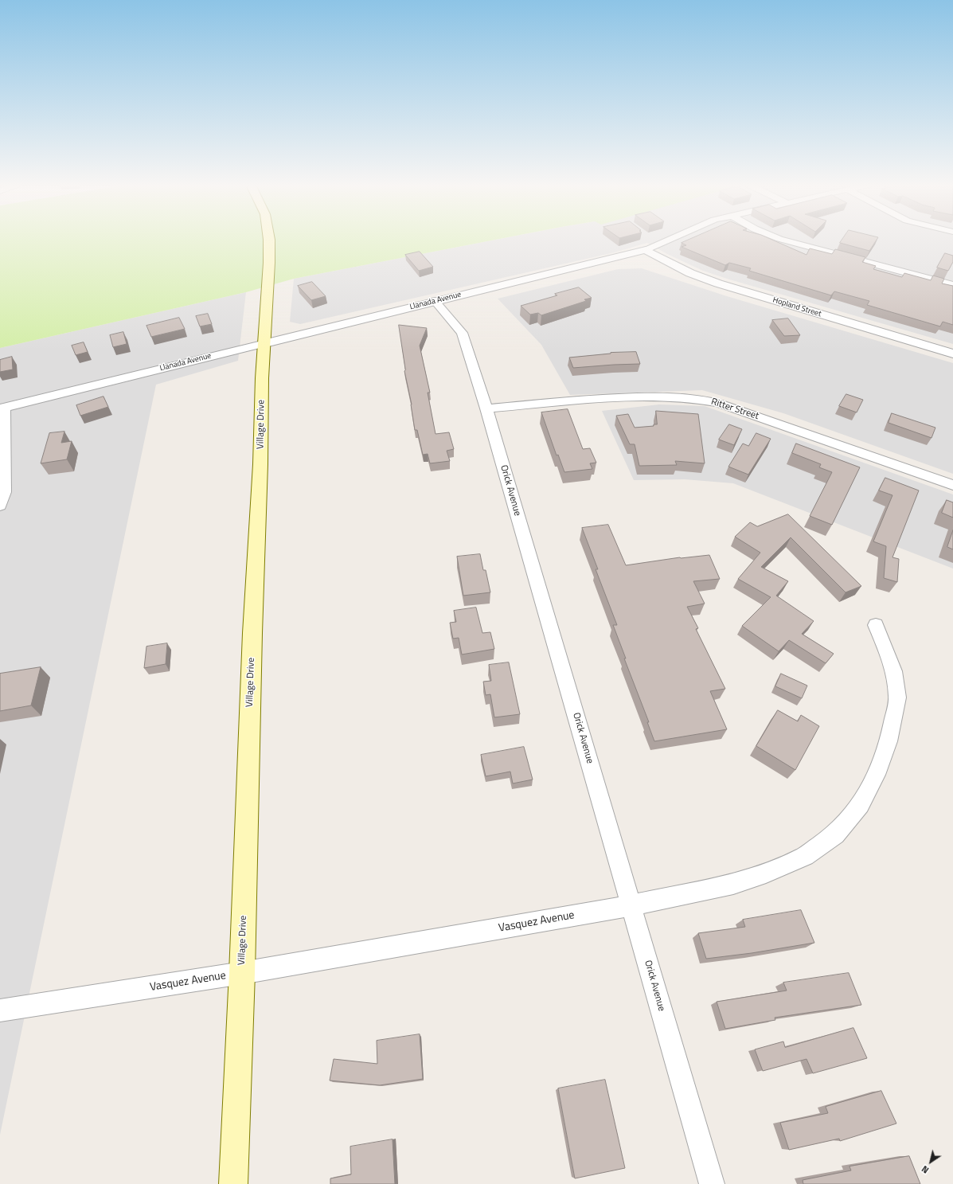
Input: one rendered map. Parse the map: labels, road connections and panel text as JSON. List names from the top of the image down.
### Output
{
  "streets": {
    "main road": ["Village Drive"],
    "street": [
      "Llanada Avenue",
      "Hopland Street",
      "Ritter Street",
      "Orick Avenue",
      "Vasquez Avenue"
    ]
  },
  "crossings": [
    ["Llanada Avenue", "Hopland Street"],
    ["Llanada Avenue", "Village Drive"],
    ["Llanada Avenue", "Orick Avenue"],
    ["Ritter Street", "Orick Avenue"],
    ["Village Drive", "Vasquez Avenue"],
    ["Orick Avenue", "Vasquez Avenue"]
  ],
  "north": "bottom left"
}
